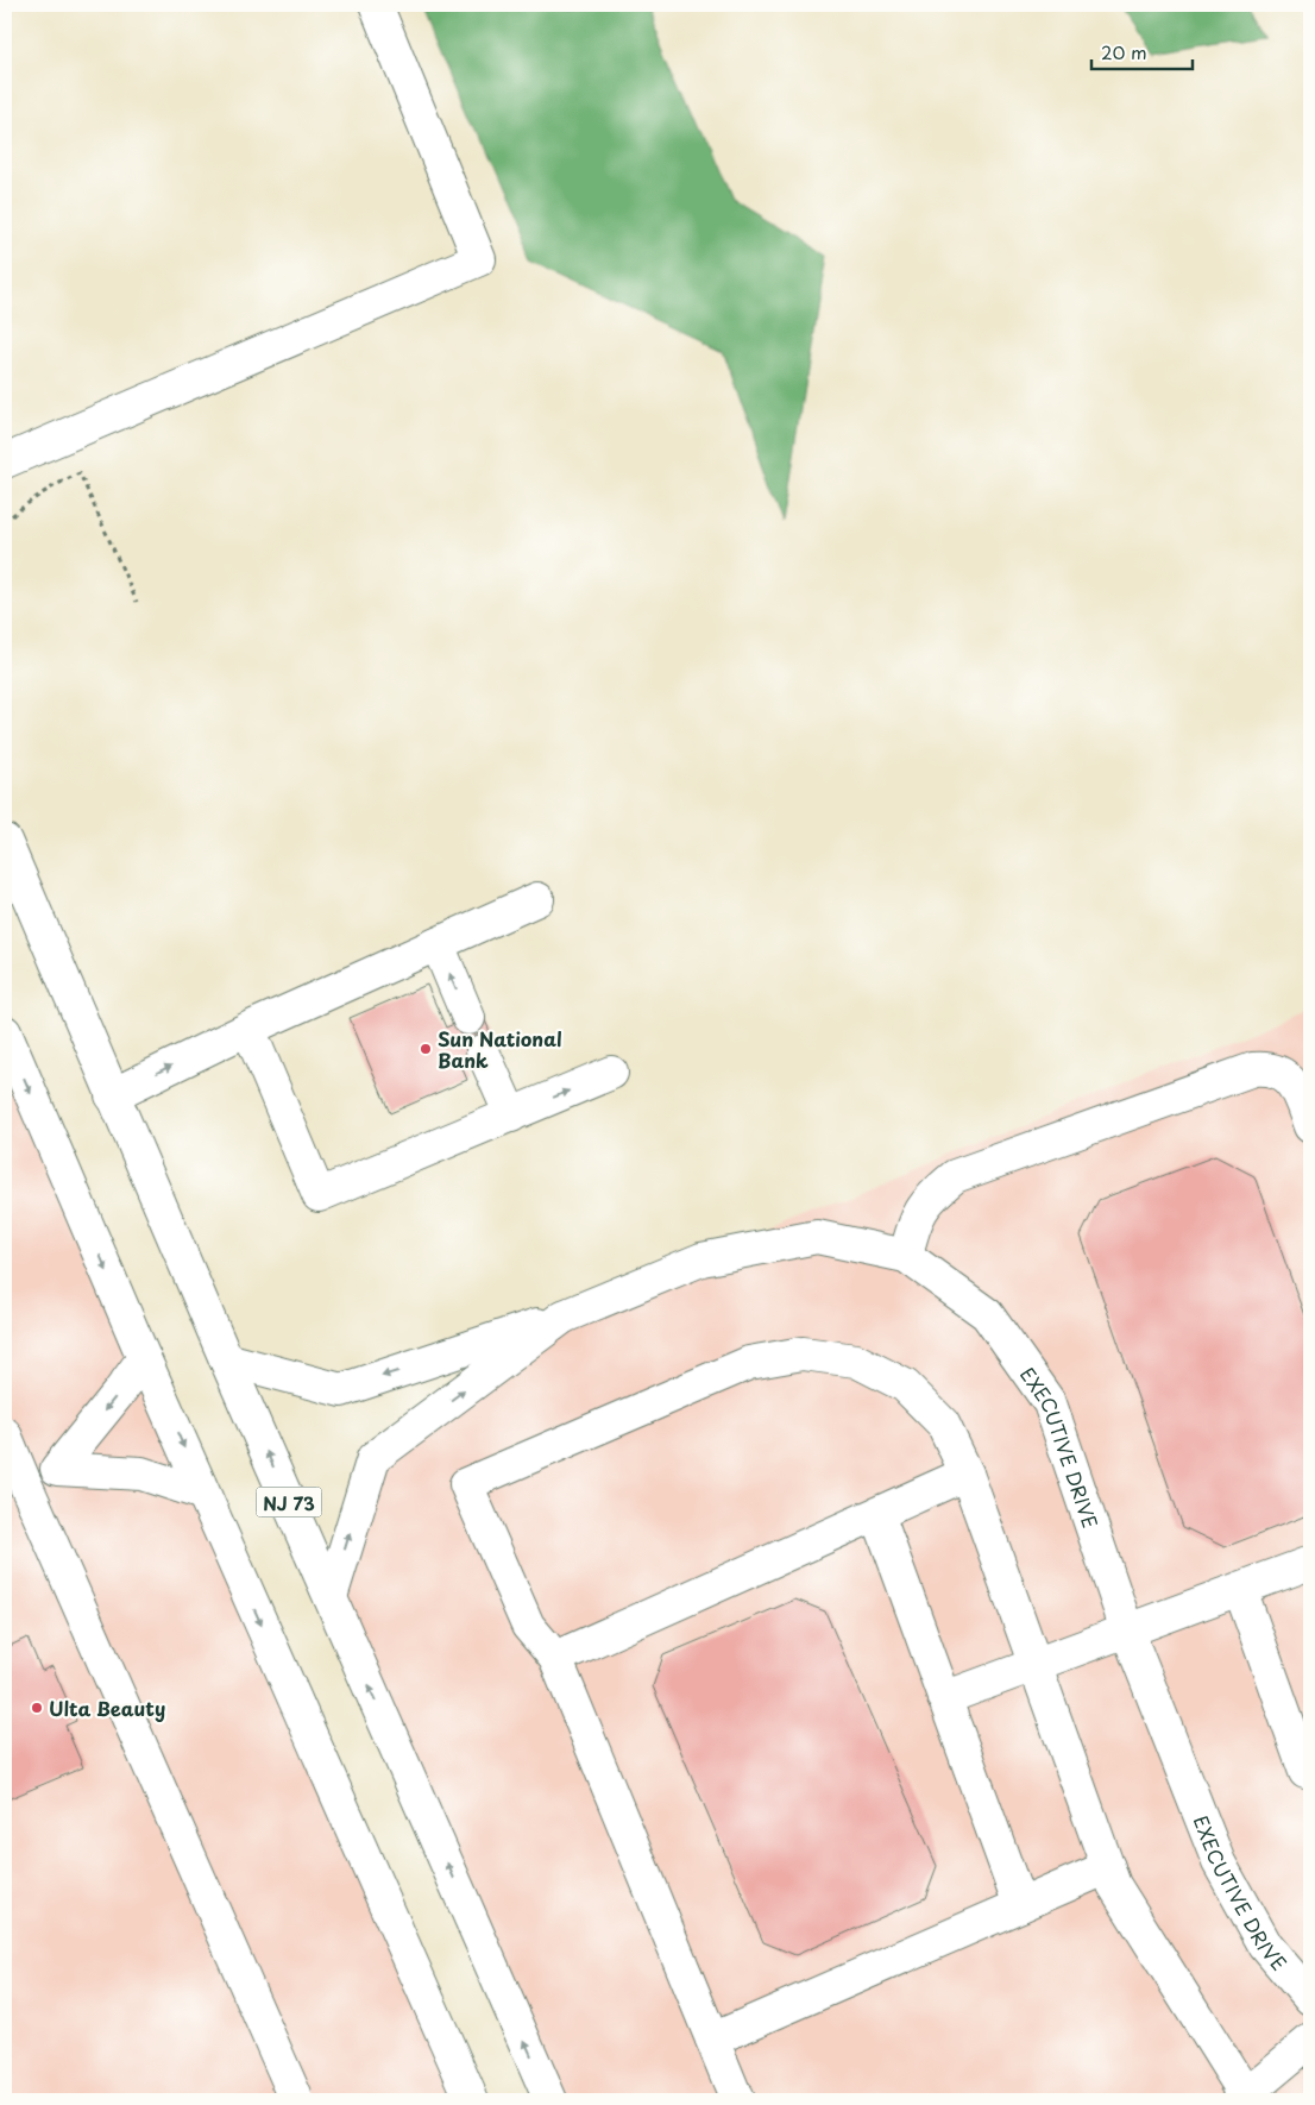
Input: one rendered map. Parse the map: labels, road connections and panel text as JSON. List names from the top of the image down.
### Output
{
  "streets": {
    "main road": ["EXECUTIVE DRIVE", "NJ 73"]
  },
  "places": ["Sun National Bank", "Ulta Beauty"],
  "scale_bar": "20 m"
}
